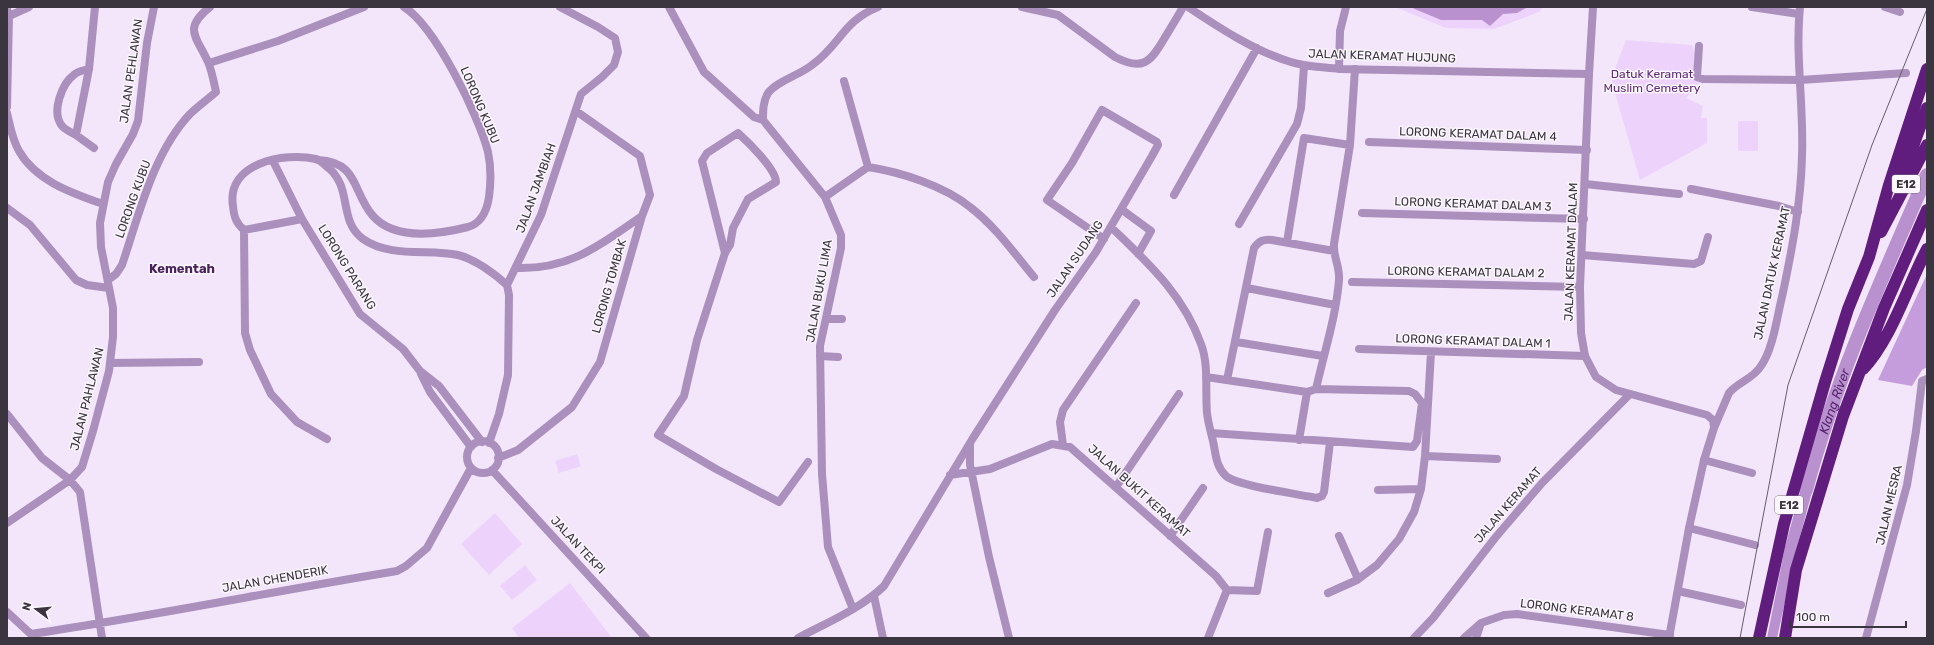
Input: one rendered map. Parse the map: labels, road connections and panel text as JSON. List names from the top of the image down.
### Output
{
  "streets": {
    "highway": ["E12"],
    "street": [
      "JALAN KERAMAT HUJUNG",
      "JALAN PEHLAWAN",
      "LORONG KUBU",
      "LORONG KERAMAT DALAM 4",
      "JALAN JAMBIAH",
      "LORONG KERAMAT DALAM 3",
      "JALAN KERAMAT DALAM",
      "JALAN SUDANG",
      "LORONG PARANG",
      "LORONG KERAMAT DALAM 2",
      "JALAN DATUK KERAMAT",
      "LORONG TOMBAK",
      "JALAN BUKU LIMA",
      "LORONG KERAMAT DALAM 1",
      "JALAN PAHLAWAN",
      "JALAN BUKIT KERAMAT",
      "JALAN KERAMAT",
      "JALAN MESRA",
      "JALAN TEKPI",
      "JALAN CHENDERIK",
      "LORONG KERAMAT 8"
    ]
  },
  "crossings": [
    ["JALAN KERAMAT HUJUNG", "JALAN KERAMAT DALAM"],
    ["JALAN PEHLAWAN", "JALAN PAHLAWAN"],
    ["LORONG KUBU", "JALAN PAHLAWAN"],
    ["LORONG KERAMAT DALAM 4", "JALAN KERAMAT DALAM"],
    ["JALAN JAMBIAH", "LORONG TOMBAK"],
    ["LORONG KERAMAT DALAM 3", "JALAN KERAMAT DALAM"],
    ["JALAN KERAMAT DALAM", "LORONG KERAMAT DALAM 2"],
    ["JALAN KERAMAT DALAM", "LORONG KERAMAT DALAM 1"],
    ["JALAN KERAMAT DALAM", "JALAN KERAMAT"],
    ["JALAN SUDANG", "JALAN BUKU LIMA"],
    ["LORONG PARANG", "LORONG TOMBAK"],
    ["LORONG PARANG", "JALAN TEKPI"],
    ["LORONG PARANG", "JALAN CHENDERIK"],
    ["JALAN DATUK KERAMAT", "LORONG KERAMAT 8"],
    ["LORONG TOMBAK", "JALAN TEKPI"],
    ["LORONG TOMBAK", "JALAN CHENDERIK"],
    ["JALAN TEKPI", "JALAN CHENDERIK"]
  ],
  "districts": ["Kementah"],
  "water": ["Klang River"],
  "parks": ["Datuk Keramat Muslim Cemetery"],
  "scale_bar": "100 m",
  "north": "left"
}
